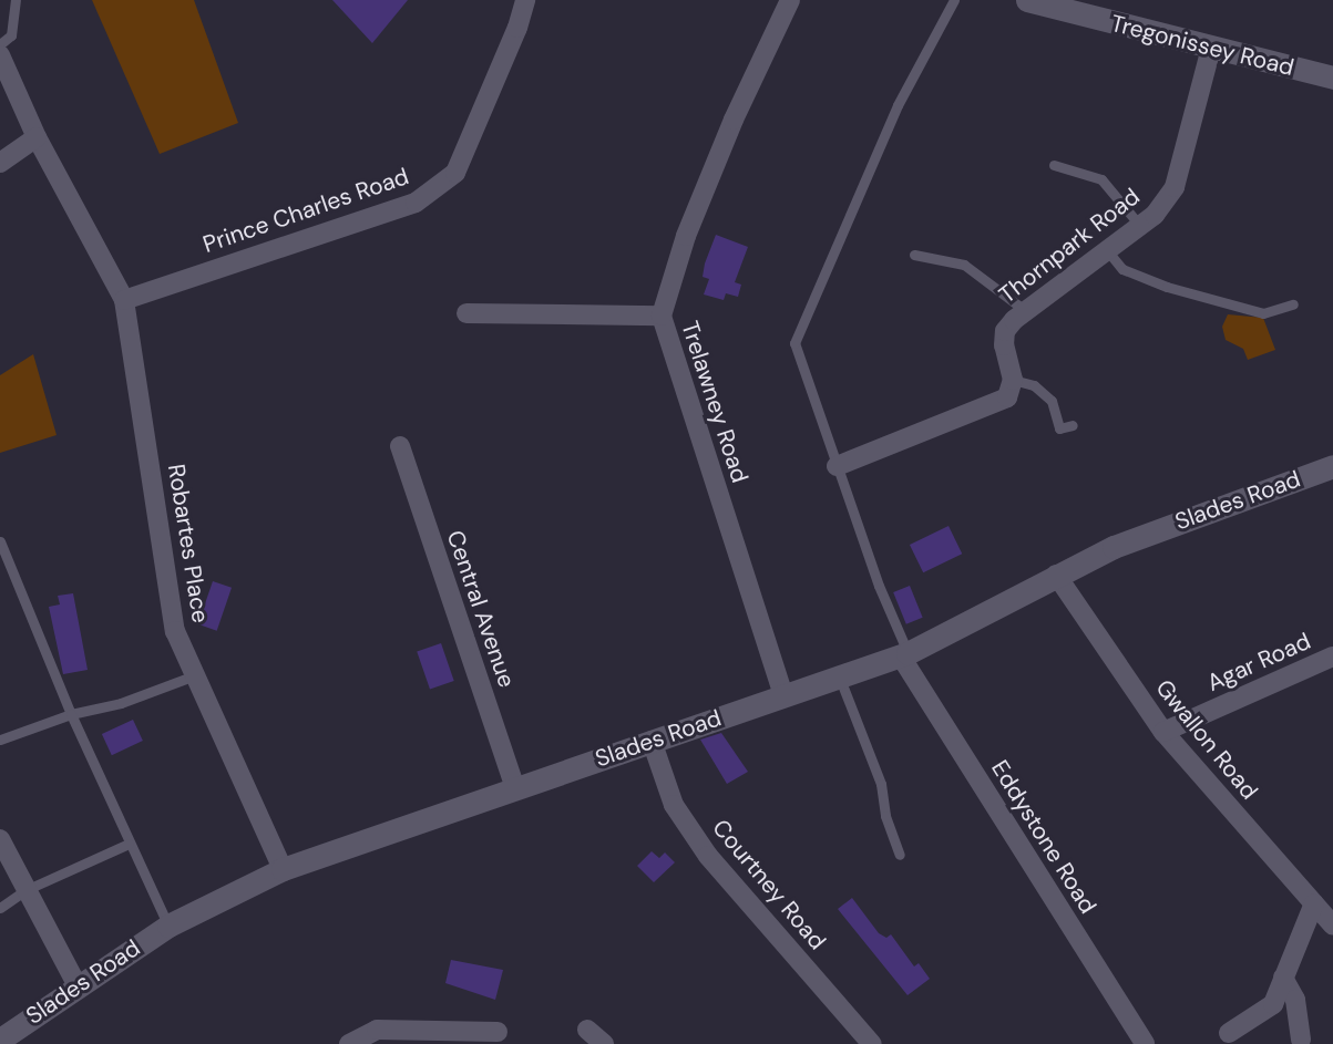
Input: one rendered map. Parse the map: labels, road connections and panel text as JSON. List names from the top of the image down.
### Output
{
  "streets": {
    "street": [
      "Tregonissey Road",
      "Prince Charles Road",
      "Thornpark Road",
      "Trelawney Road",
      "Slades Road",
      "Robartes Place",
      "Central Avenue",
      "Agar Road",
      "Gwallon Road",
      "Eddystone Road",
      "Courtney Road"
    ]
  },
  "crossings": [
    ["Tregonissey Road", "Thornpark Road"],
    ["Prince Charles Road", "Robartes Place"],
    ["Trelawney Road", "Slades Road"],
    ["Slades Road", "Robartes Place"],
    ["Slades Road", "Central Avenue"],
    ["Slades Road", "Gwallon Road"],
    ["Slades Road", "Eddystone Road"],
    ["Slades Road", "Courtney Road"],
    ["Agar Road", "Gwallon Road"]
  ]
}
